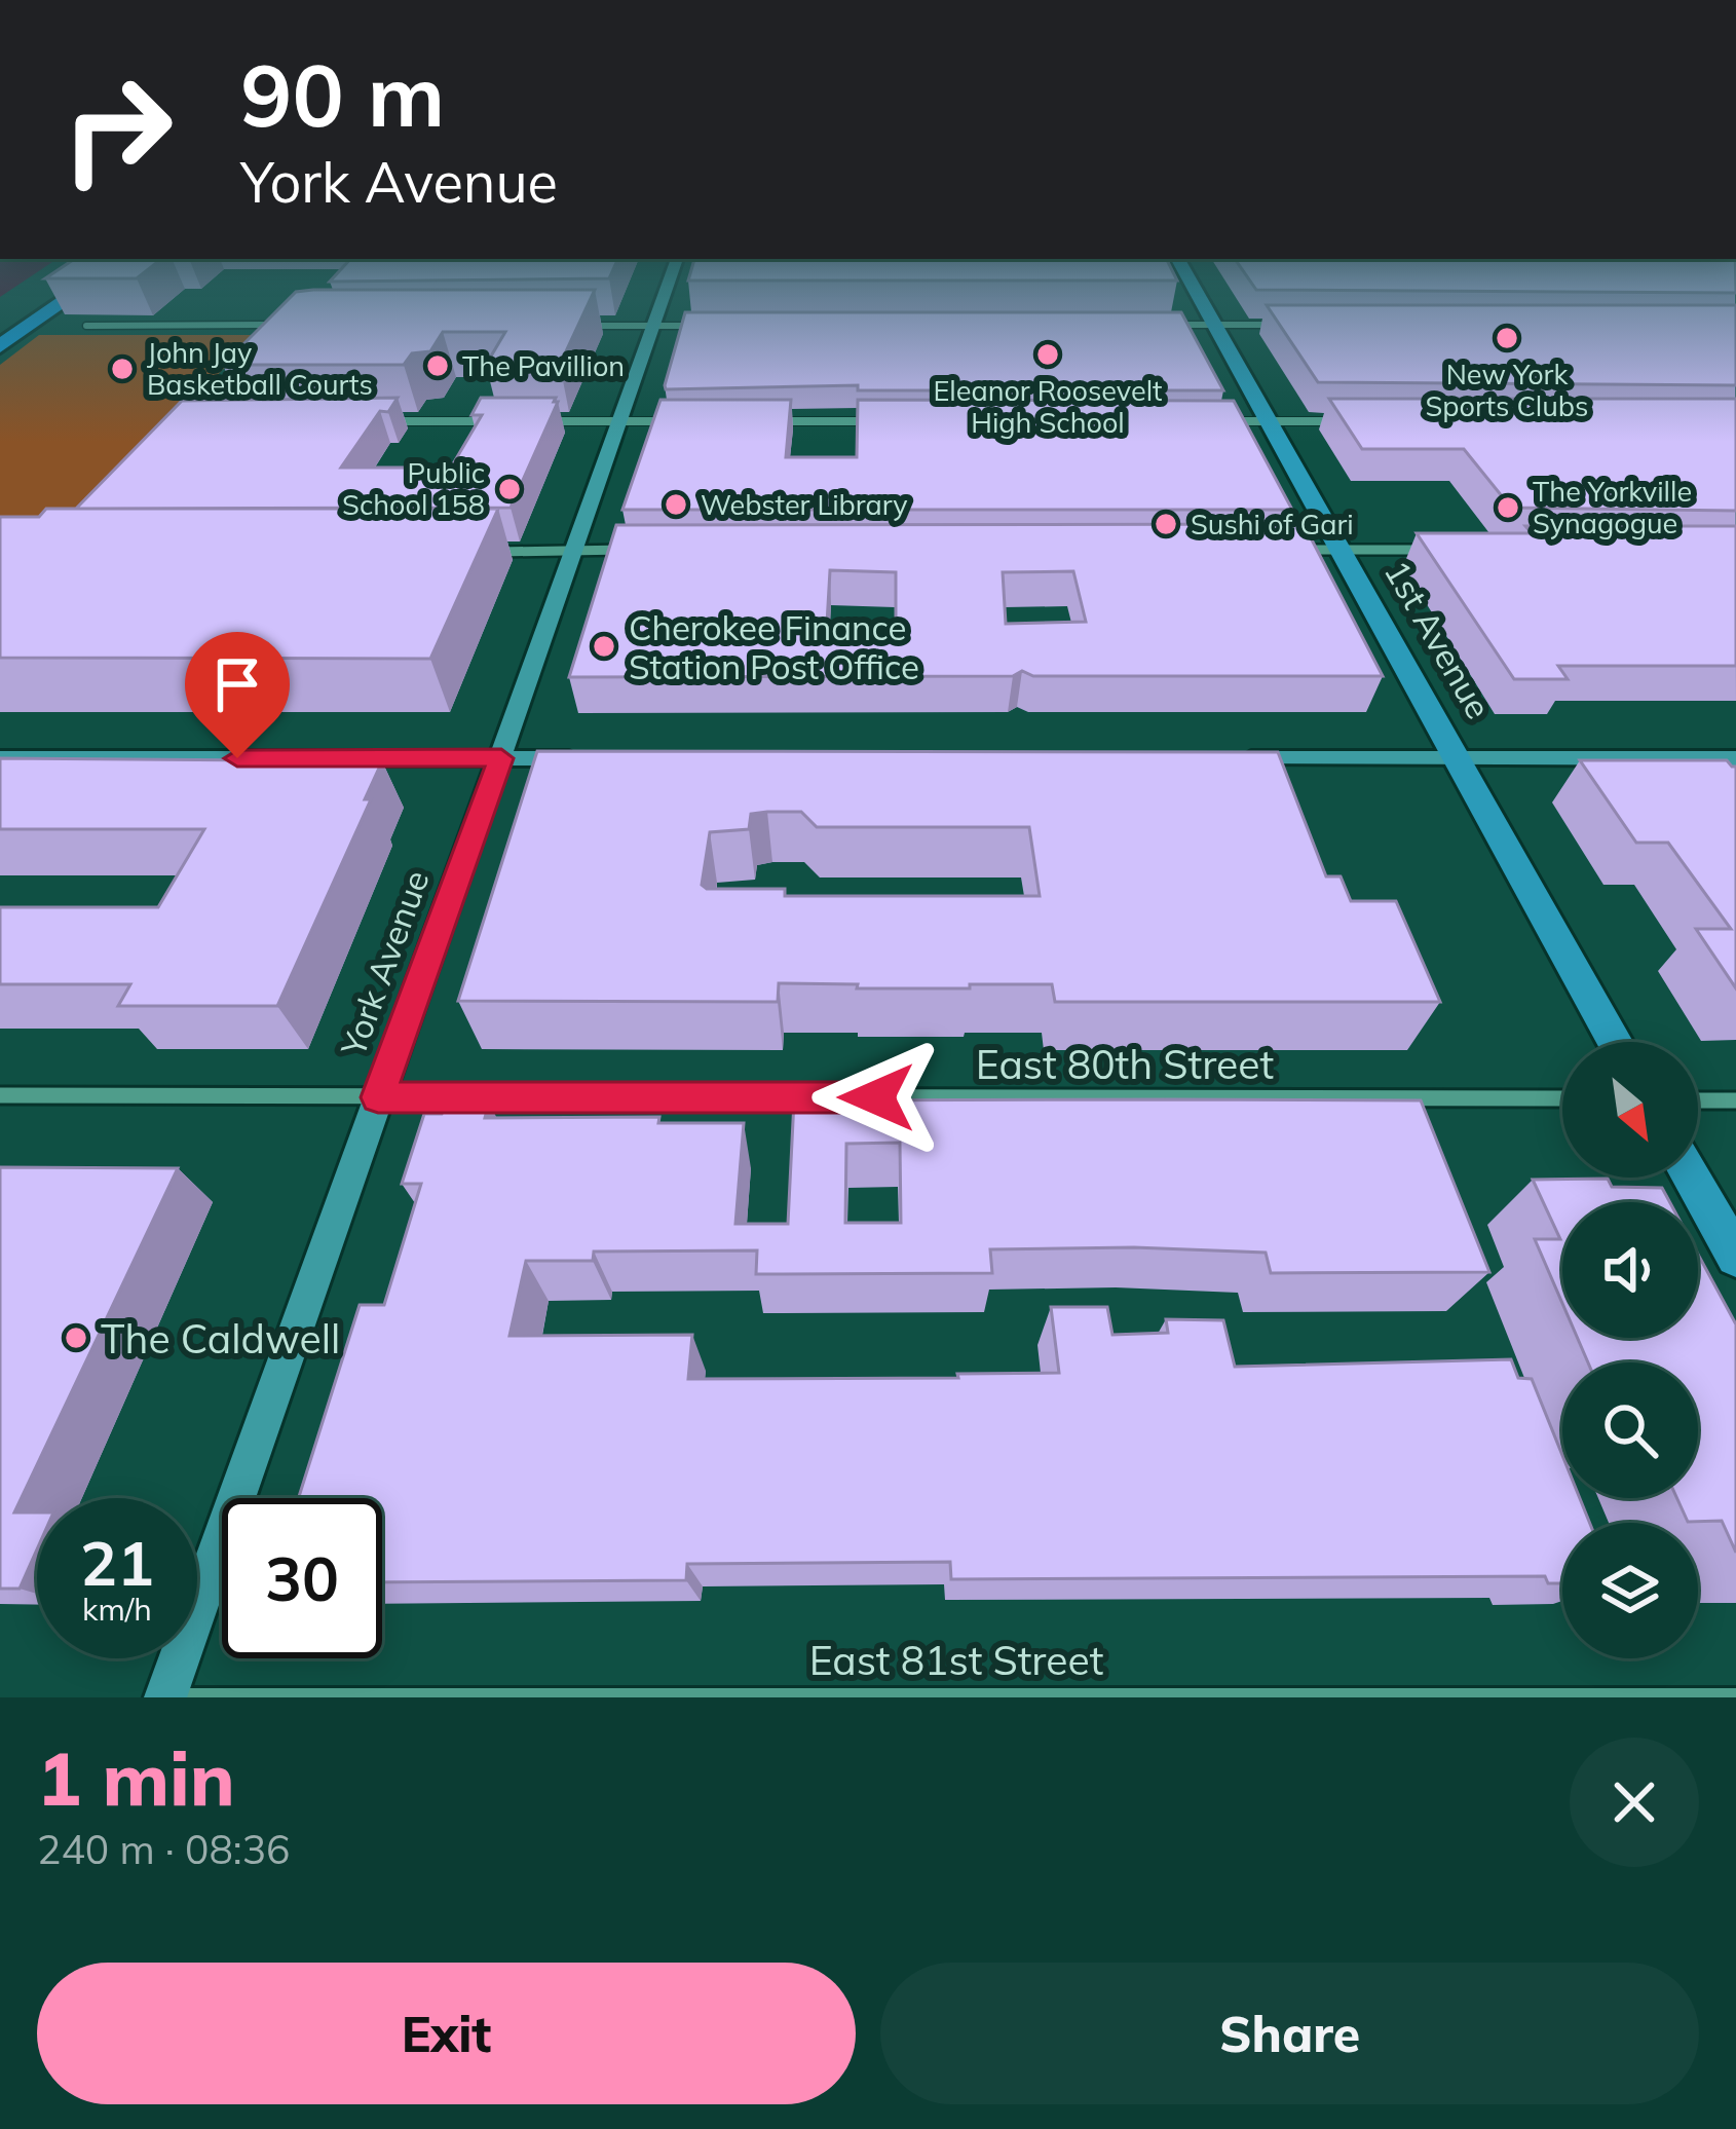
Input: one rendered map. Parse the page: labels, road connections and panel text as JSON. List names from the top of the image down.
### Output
{
  "streets": {
    "main road": ["1st Avenue", "York Avenue"],
    "street": ["East 80th Street", "East 81st Street"]
  },
  "crossings": [
    ["York Avenue", "East 80th Street"]
  ],
  "places": [
    "New York Sports Clubs",
    "Eleanor Roosevelt High School",
    "The Pavillion",
    "John Jay Basketball Courts",
    "Public School 158",
    "Webster Library",
    "The Yorkville Synagogue",
    "Sushi of Gari",
    "Cherokee Finance Station Post Office",
    "The Caldwell"
  ],
  "north": "bottom right",
  "page": {
    "turn": ["90 m", "York Avenue"],
    "speed": "21 km/h",
    "limit": "30",
    "heading": ["1 min", "240 m · 08:36"],
    "buttons": ["Exit", "Share"]
  }
}
